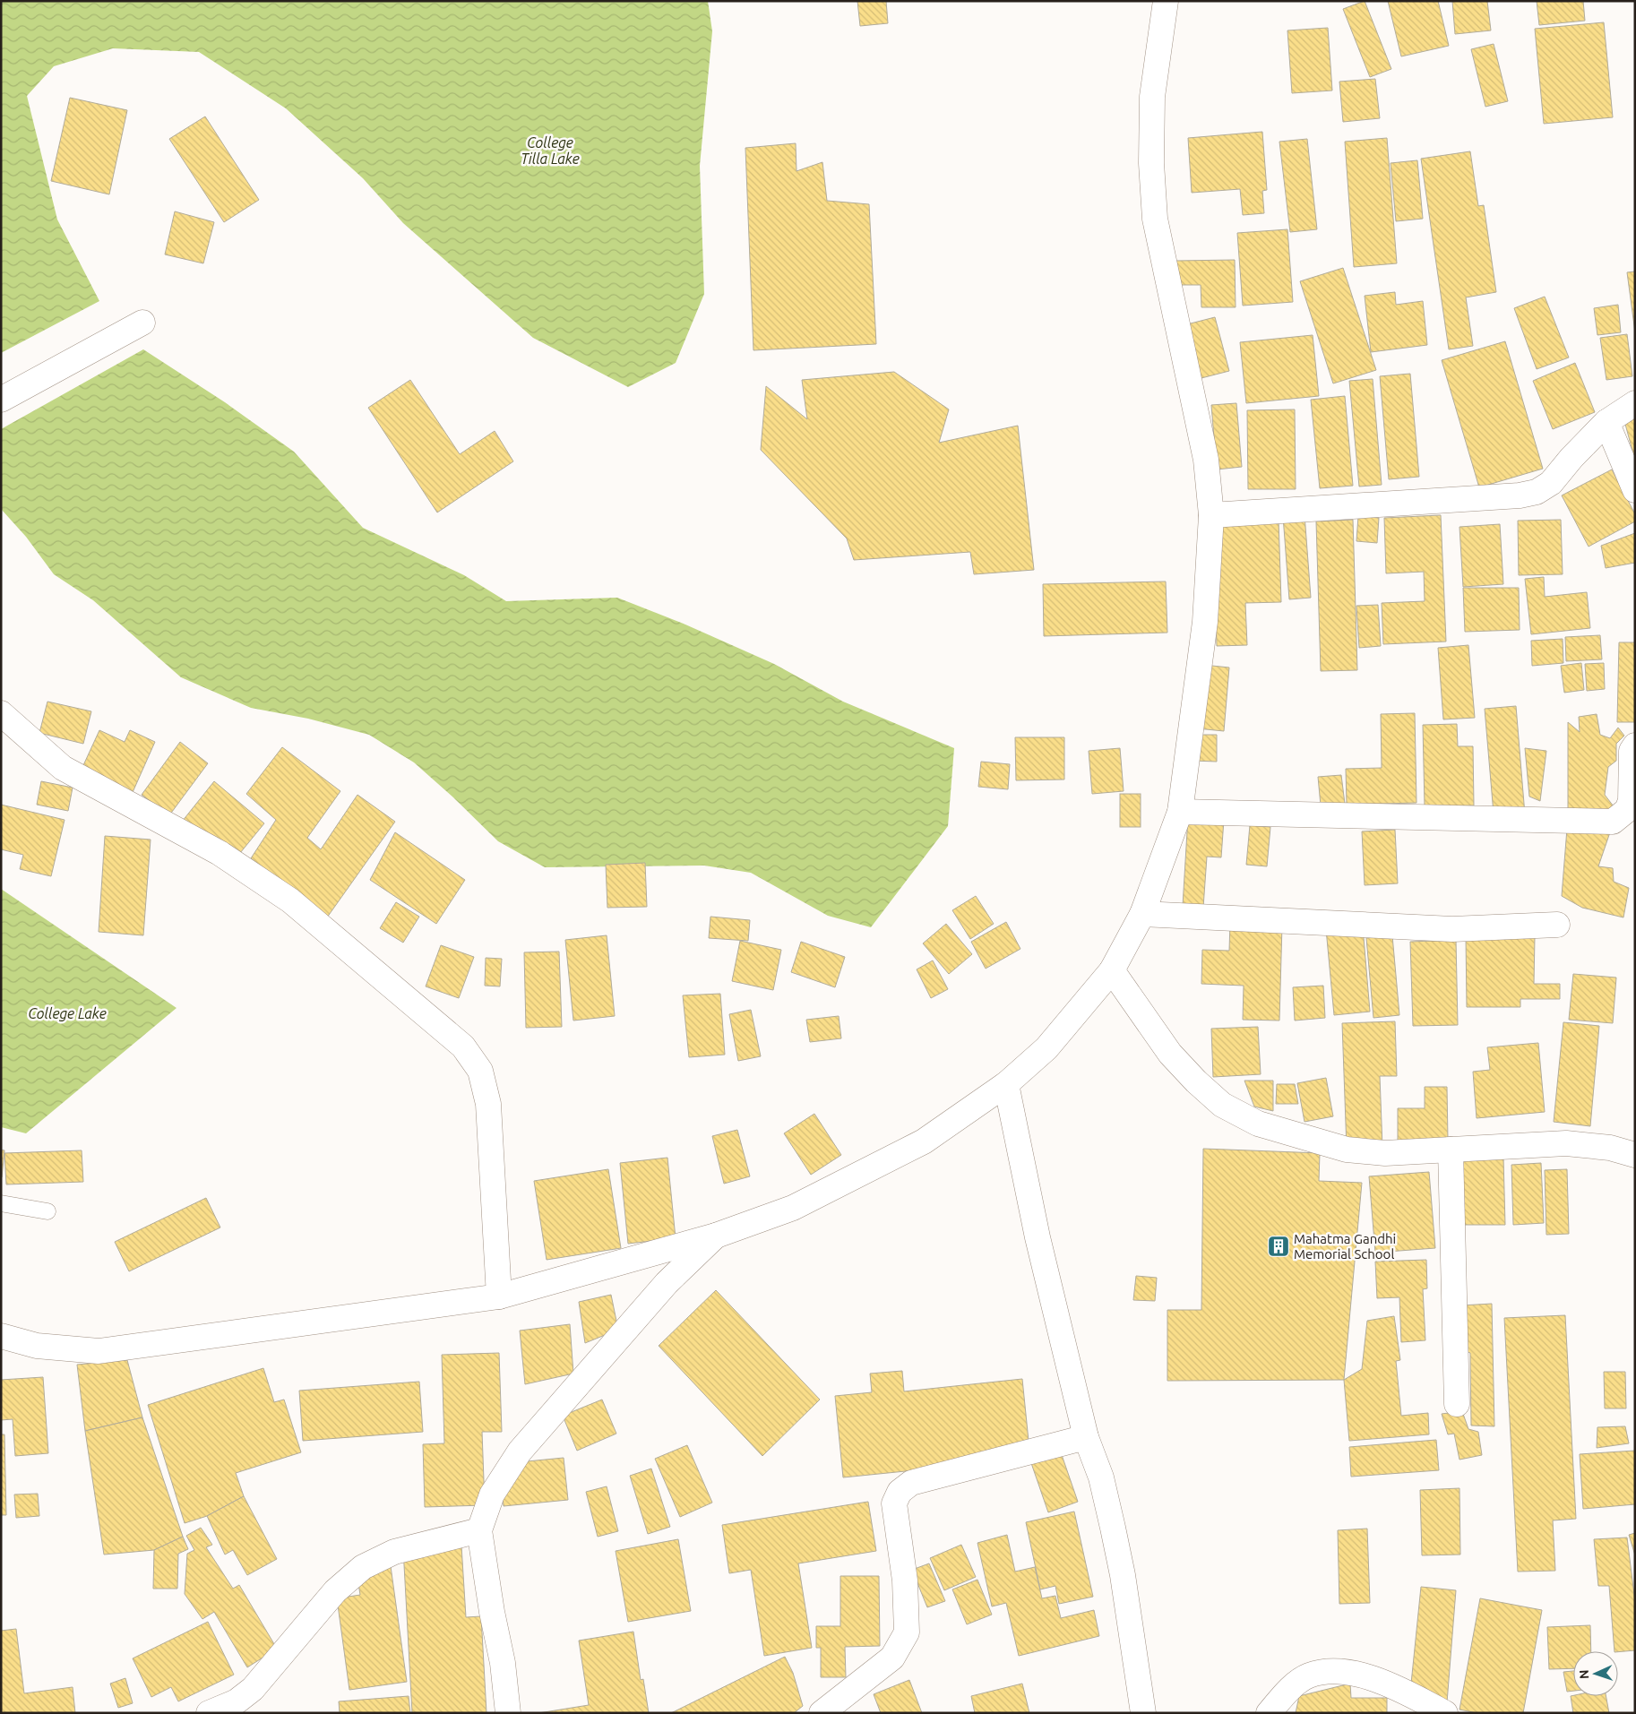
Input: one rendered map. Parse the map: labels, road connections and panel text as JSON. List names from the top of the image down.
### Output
{
  "water": ["College Tilla Lake", "College Lake"],
  "places": {
    "building": ["Mahatma Gandhi Memorial School"]
  },
  "north": "left"
}
